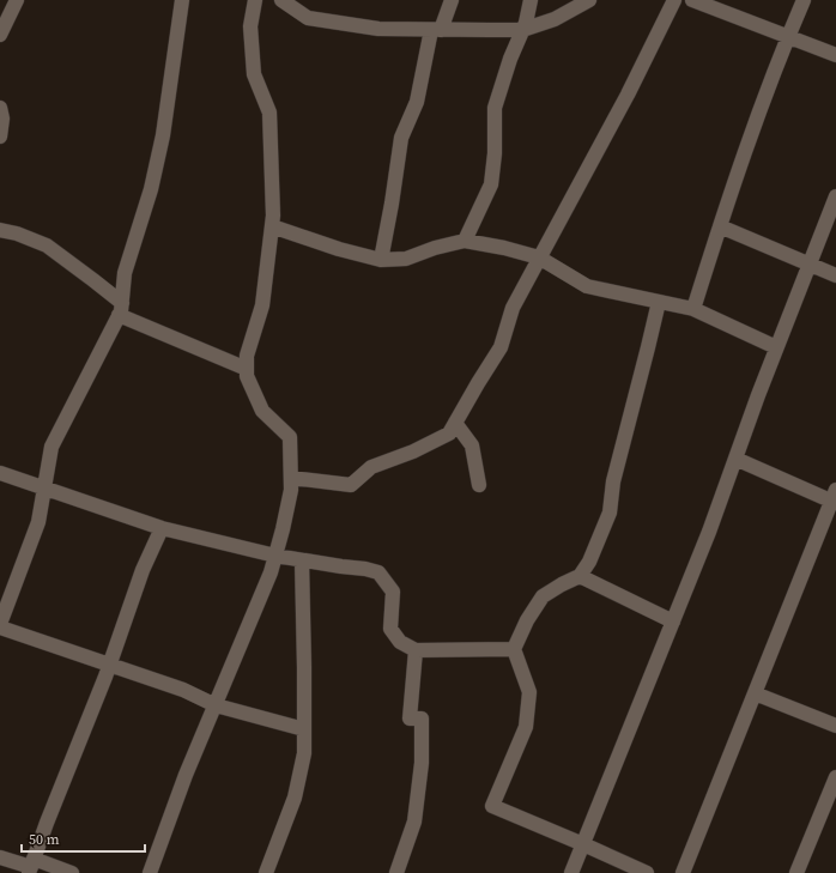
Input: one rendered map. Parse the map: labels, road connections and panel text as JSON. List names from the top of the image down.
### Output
{
  "scale_bar": "50 m"
}
